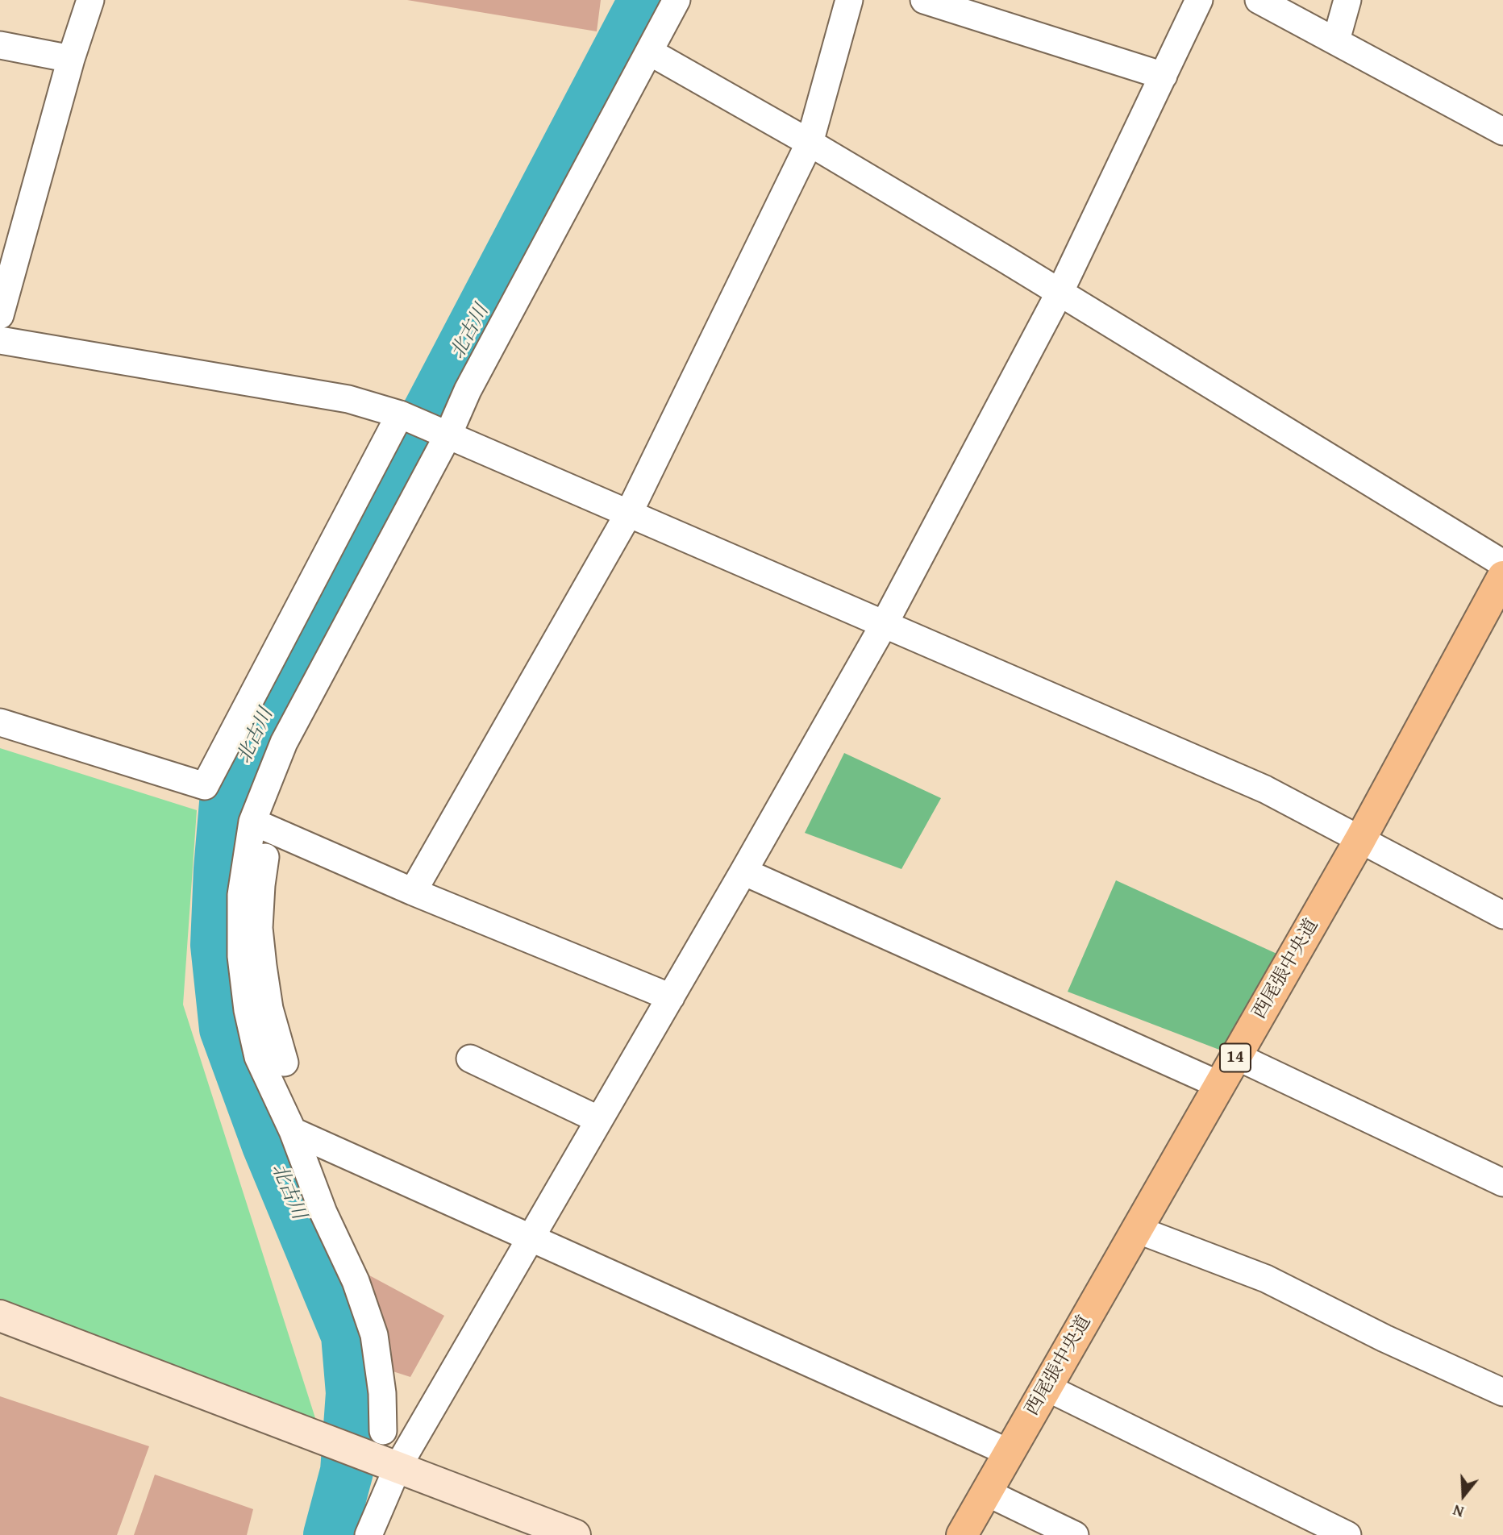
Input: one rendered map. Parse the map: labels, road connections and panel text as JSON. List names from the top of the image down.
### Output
{
  "streets": {
    "main road": ["西尾張中央道", "14"]
  },
  "water": ["北古川"],
  "north": "bottom"
}
